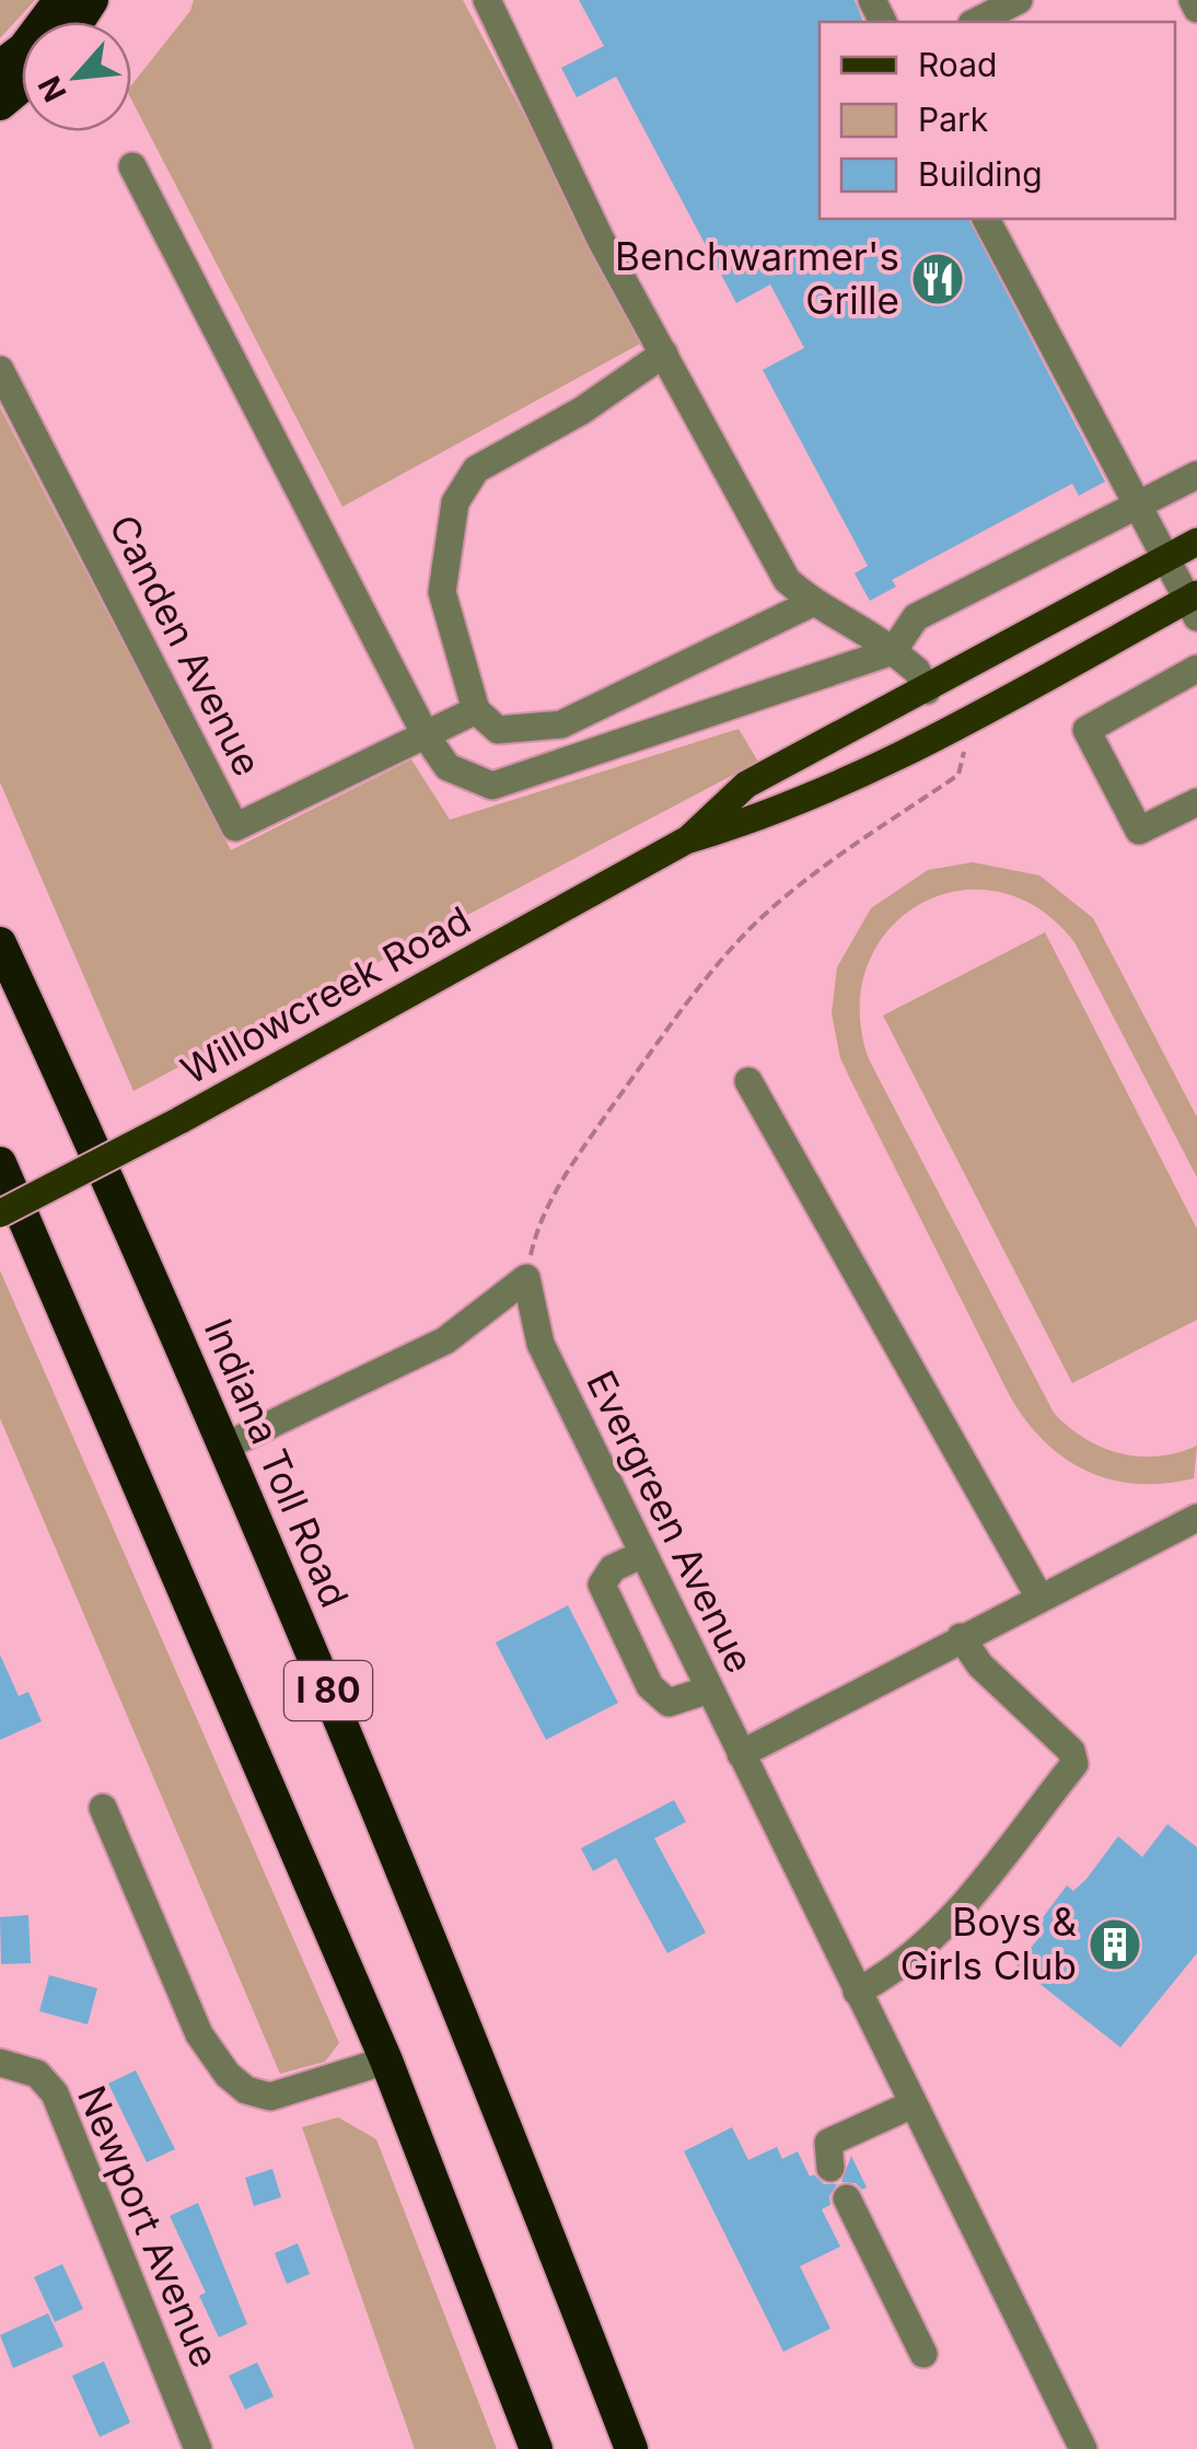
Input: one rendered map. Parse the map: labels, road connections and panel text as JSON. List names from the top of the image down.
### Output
{
  "streets": {
    "highway": ["Indiana Toll Road", "I 80"],
    "main road": ["Willowcreek Road"],
    "street": ["Canden Avenue", "Evergreen Avenue", "Newport Avenue"]
  },
  "places": {
    "restaurant": ["Benchwarmer's Grille"],
    "building": ["Boys & Girls Club"]
  },
  "legend": ["Road", "Park", "Building"],
  "north": "bottom left"
}
